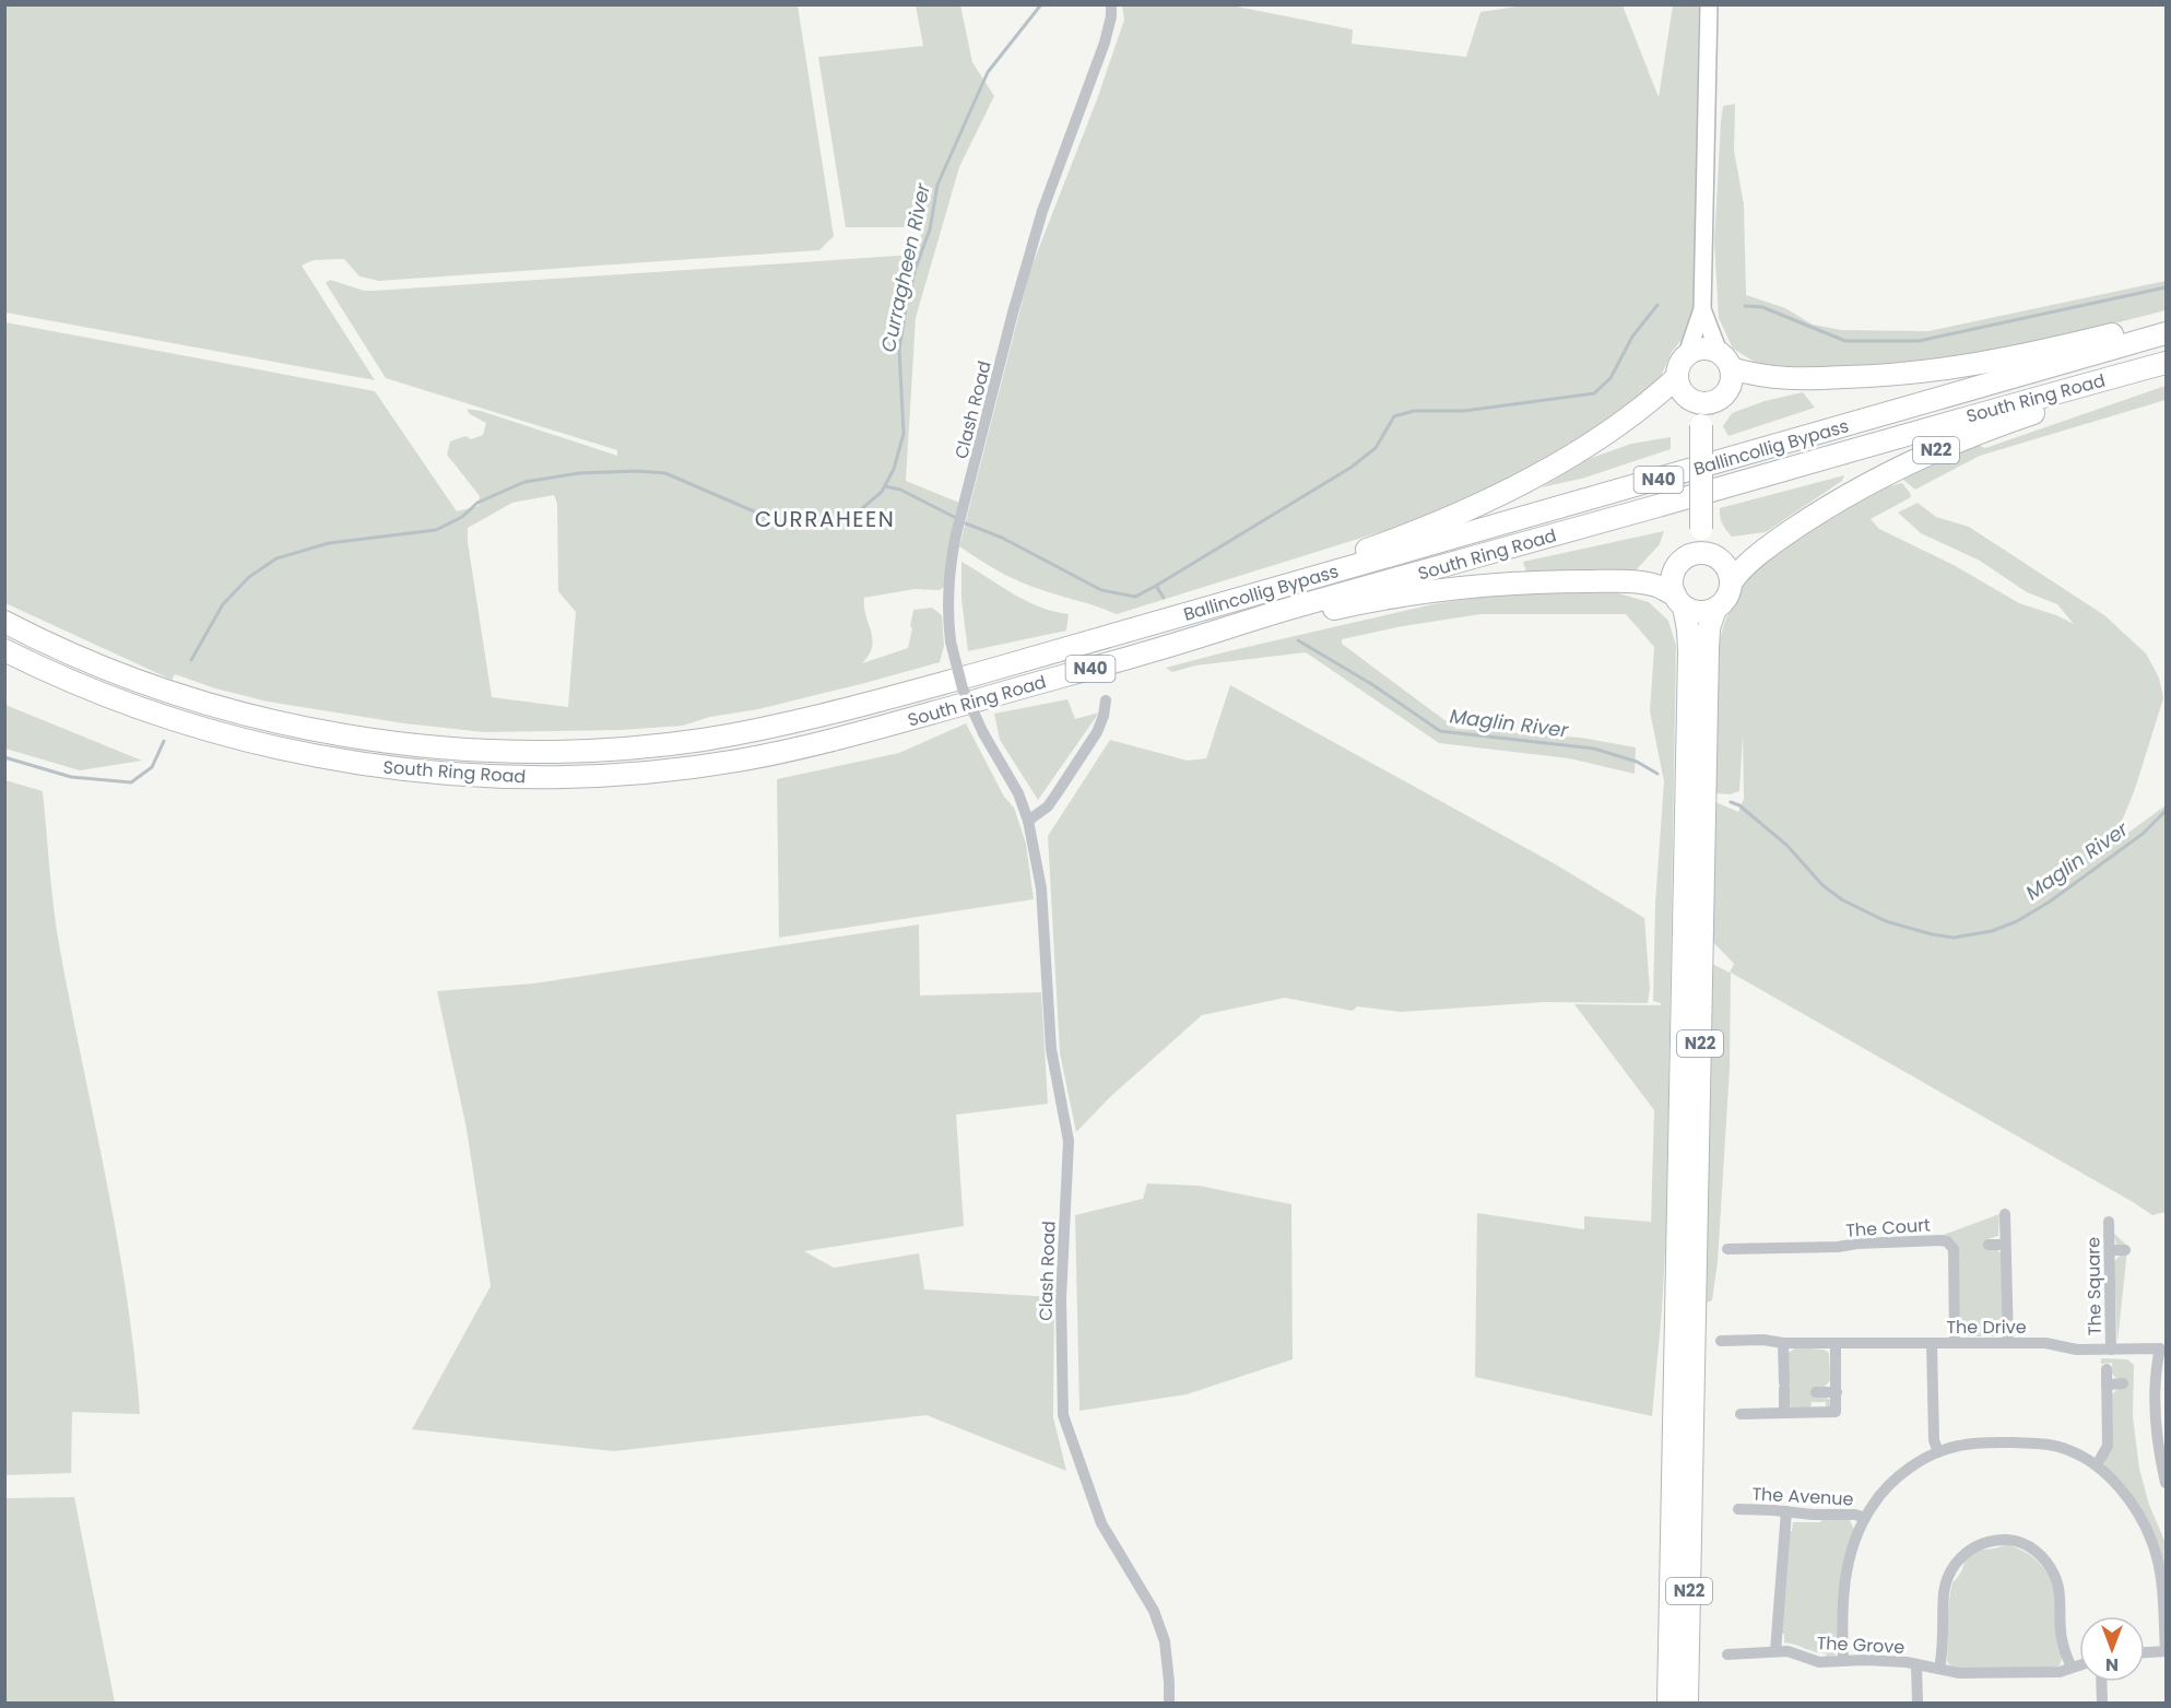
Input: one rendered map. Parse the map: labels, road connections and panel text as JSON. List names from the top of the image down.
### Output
{
  "streets": {
    "highway": [
      "South Ring Road",
      "Ballincollig Bypass",
      "N22",
      "N40"
    ],
    "street": [
      "Clash Road",
      "The Court",
      "The Square",
      "The Drive",
      "The Avenue",
      "The Grove"
    ]
  },
  "crossings": [
    ["South Ring Road", "Ballincollig Bypass"],
    ["South Ring Road", "N22"],
    ["The Court", "The Drive"],
    ["The Square", "The Drive"],
    ["The Drive", "The Avenue"],
    ["The Avenue", "The Grove"]
  ],
  "districts": ["CURRAHEEN"],
  "water": ["Curragheen River", "Maglin River"],
  "north": "bottom"
}
